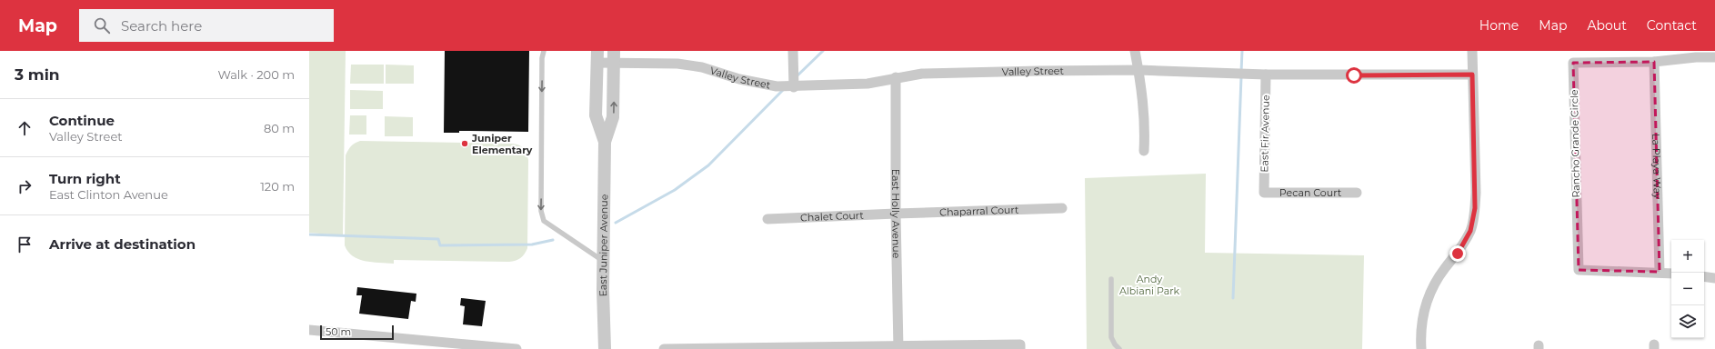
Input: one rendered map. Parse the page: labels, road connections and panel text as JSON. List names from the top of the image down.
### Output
{
  "streets": {
    "street": [
      "Valley Street",
      "East Fir Avenue",
      "Rancho Grande Circle",
      "La Playa Way",
      "Pecan Court",
      "Chaparral Court",
      "East Holly Avenue",
      "Chalet Court",
      "East Juniper Avenue"
    ]
  },
  "crossings": [
    ["Valley Street", "East Fir Avenue"],
    ["Valley Street", "East Holly Avenue"],
    ["Valley Street", "East Juniper Avenue"],
    ["East Fir Avenue", "Pecan Court"],
    ["Rancho Grande Circle", "La Playa Way"],
    ["Chaparral Court", "East Holly Avenue"],
    ["Chaparral Court", "Chalet Court"],
    ["East Holly Avenue", "Chalet Court"]
  ],
  "parks": ["Andy Albiani Park"],
  "places": ["Juniper Elementary"],
  "scale_bar": "50 m",
  "page": {
    "header": "Map",
    "search": "Search here",
    "nav": [
      "Home",
      "Map",
      "About",
      "Contact"
    ],
    "heading": ["3 min", "Walk · 200 m"],
    "list": [
      ["Continue", "Valley Street", "80 m"],
      ["Turn right", "East Clinton Avenue", "120 m"],
      "Arrive at destination"
    ],
    "map_buttons": ["+", "−"],
    "scale": "50 m"
  }
}
